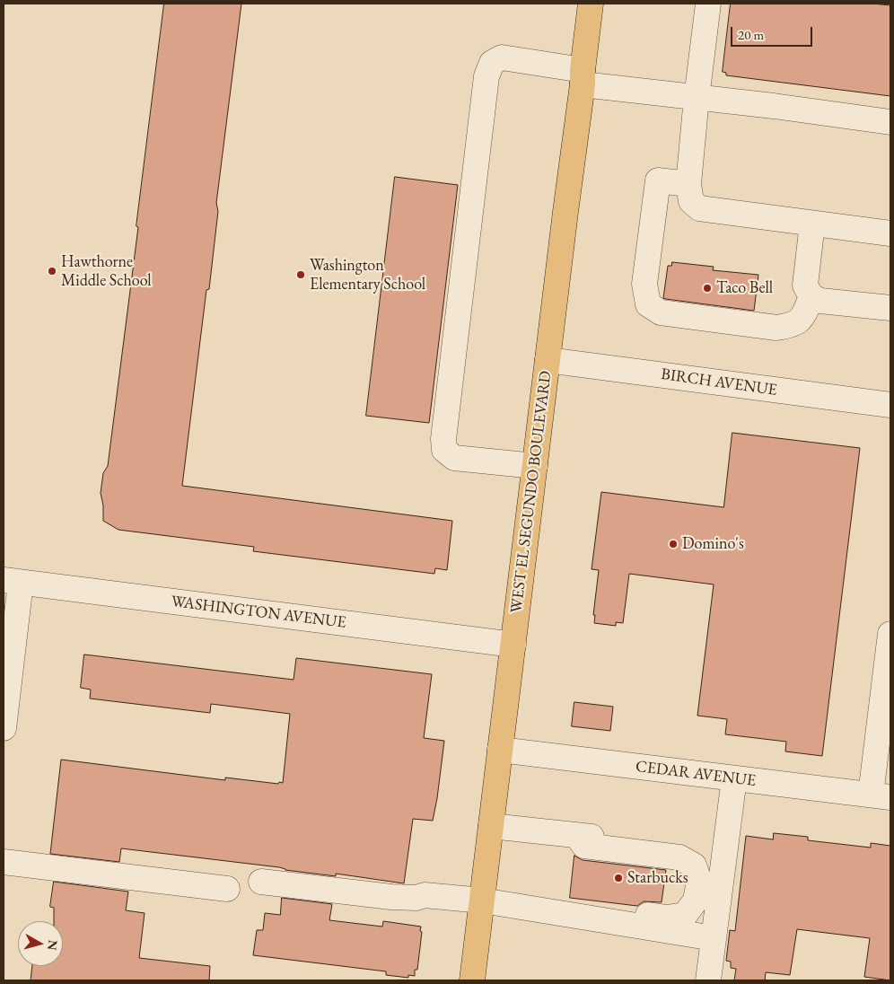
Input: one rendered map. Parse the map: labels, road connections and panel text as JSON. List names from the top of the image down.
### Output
{
  "streets": {
    "main road": ["WEST EL SEGUNDO BOULEVARD"],
    "street": ["BIRCH AVENUE", "WASHINGTON AVENUE", "CEDAR AVENUE"]
  },
  "crossings": [
    ["BIRCH AVENUE", "WEST EL SEGUNDO BOULEVARD"],
    ["WEST EL SEGUNDO BOULEVARD", "WASHINGTON AVENUE"],
    ["WEST EL SEGUNDO BOULEVARD", "CEDAR AVENUE"]
  ],
  "places": [
    "Hawthorne Middle School",
    "Washington Elementary School",
    "Taco Bell",
    "Domino's",
    "Starbucks"
  ],
  "scale_bar": "20 m",
  "north": "right"
}
